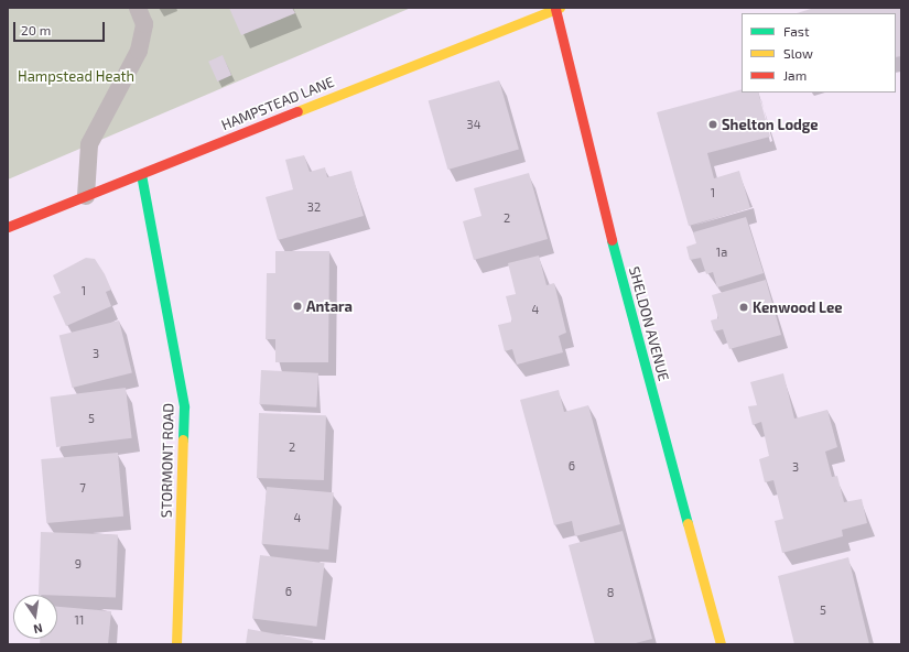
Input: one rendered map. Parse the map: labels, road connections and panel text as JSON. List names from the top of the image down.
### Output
{
  "streets": {
    "street": ["HAMPSTEAD LANE", "SHELDON AVENUE", "STORMONT ROAD"]
  },
  "crossings": [
    ["HAMPSTEAD LANE", "SHELDON AVENUE"],
    ["HAMPSTEAD LANE", "STORMONT ROAD"]
  ],
  "parks": ["Hampstead Heath"],
  "places": ["Shelton Lodge", "Antara", "Kenwood Lee"],
  "house_numbers": [
    "34",
    "1",
    "32",
    "2",
    "1a",
    "1",
    "4",
    "3",
    "5",
    "2",
    "6",
    "3",
    "7",
    "4",
    "9",
    "6",
    "8",
    "5",
    "11"
  ],
  "legend": ["Fast", "Slow", "Jam"],
  "scale_bar": "20 m",
  "north": "bottom"
}
